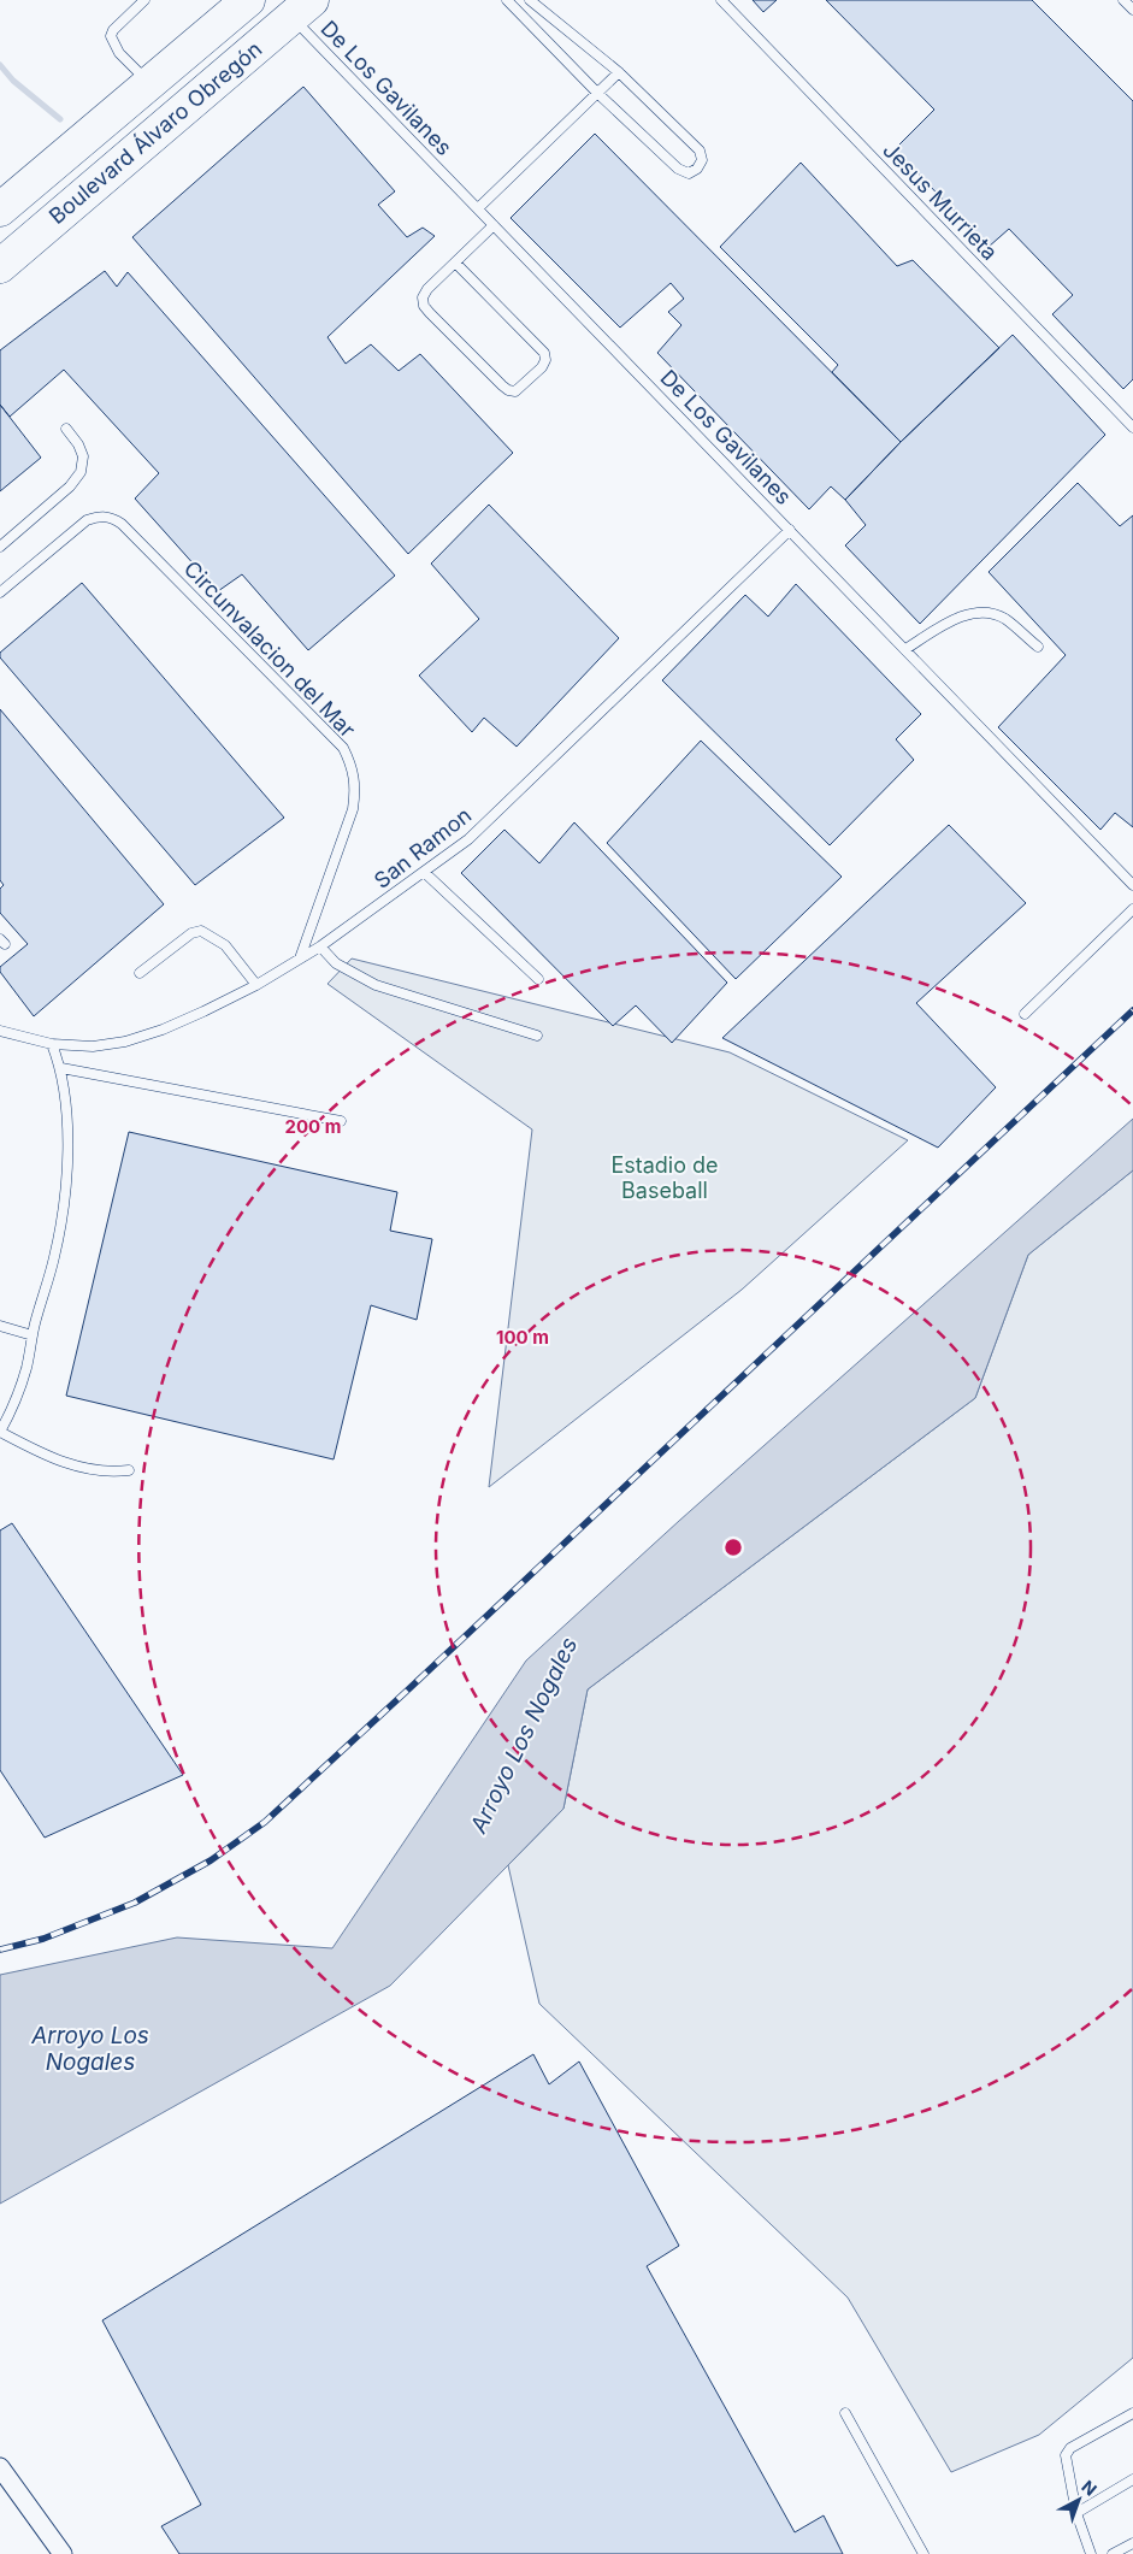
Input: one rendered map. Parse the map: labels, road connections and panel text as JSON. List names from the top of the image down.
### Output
{
  "streets": {
    "highway": ["Boulevard Álvaro Obregón"],
    "lane": [
      "De Los Gavilanes",
      "Jesus Murrieta",
      "Circunvalacion del Mar",
      "San Ramon"
    ]
  },
  "crossings": [
    ["De Los Gavilanes", "Boulevard Álvaro Obregón"],
    ["De Los Gavilanes", "San Ramon"],
    ["Circunvalacion del Mar", "San Ramon"]
  ],
  "water": ["Arroyo Los Nogales"],
  "parks": ["Estadio de Baseball"],
  "north": "top right",
  "rings": ["200 m", "100 m"]
}
